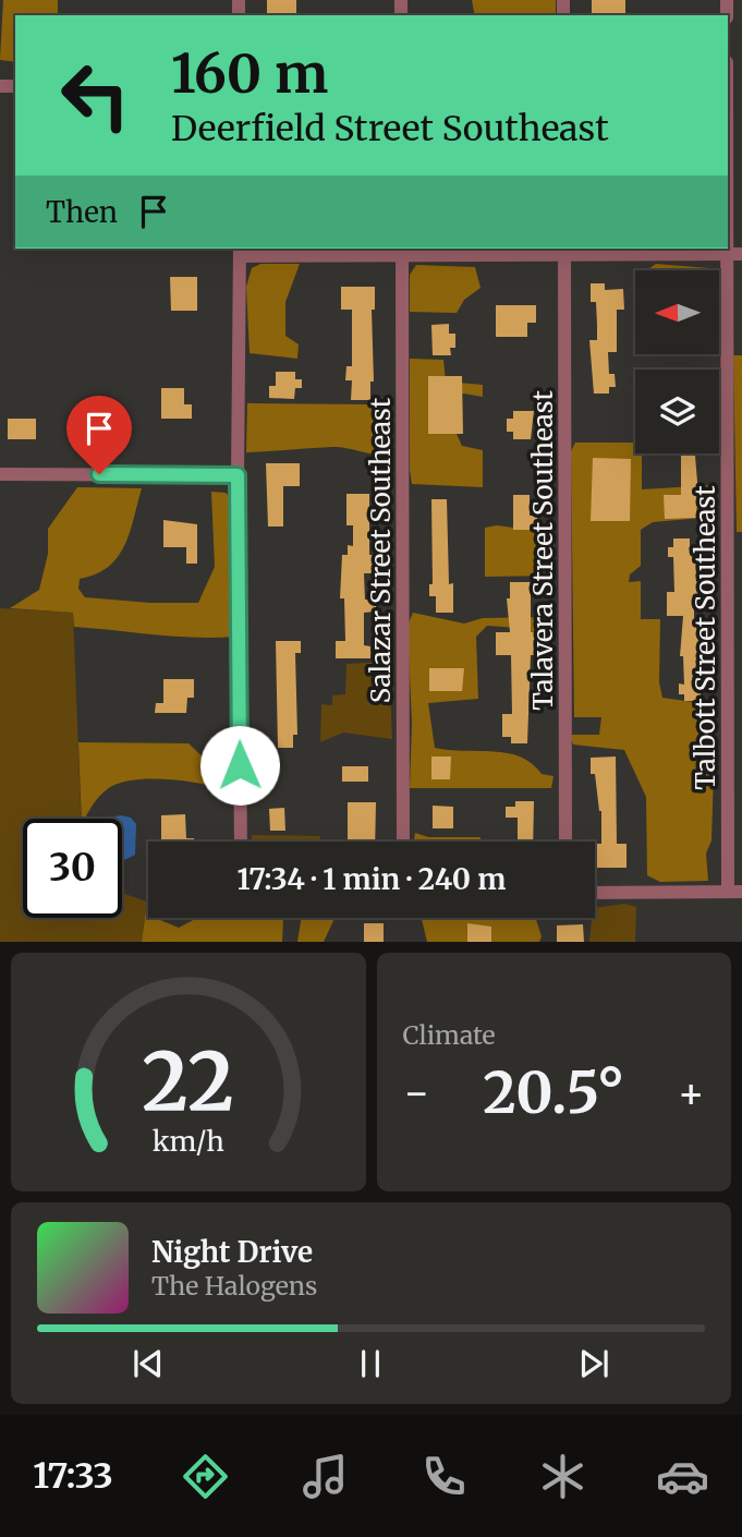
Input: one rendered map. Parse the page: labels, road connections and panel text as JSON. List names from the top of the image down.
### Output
{
  "streets": {
    "street": ["Salazar Street Southeast", "Talavera Street Southeast", "Talbott Street Southeast"]
  },
  "north": "left",
  "page": {
    "turn": ["160 m", "Deerfield Street Southeast"],
    "then": "Then",
    "limit": "30",
    "trip": "17:34 · 1 min · 240 m",
    "tile": "Climate",
    "heat": ["−", "20.5°", "+"],
    "song": ["Night Drive", "The Halogens"],
    "tabs": "17:33",
    "gauge": ["22", "km/h"]
  }
}
